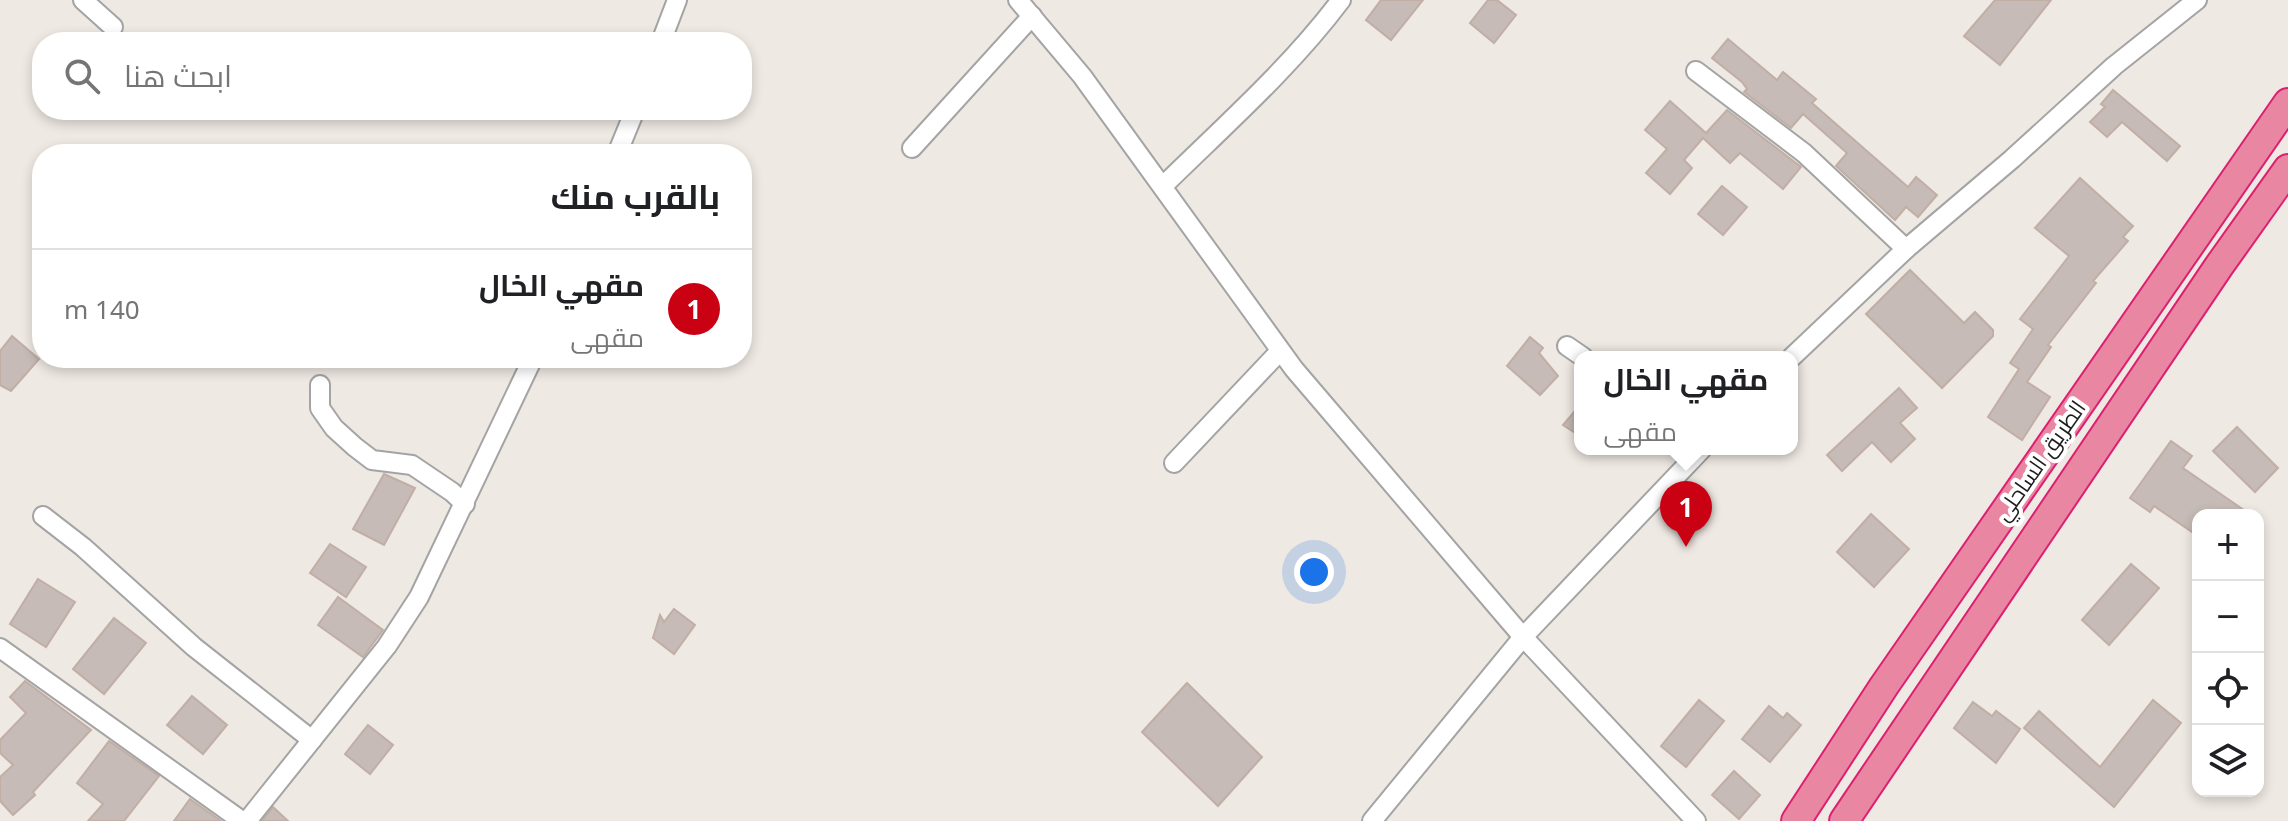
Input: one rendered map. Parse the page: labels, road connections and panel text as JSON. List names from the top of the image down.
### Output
{
  "streets": {
    "highway": ["الطريق الساحلي"]
  },
  "page": {
    "search": "ابحث هنا",
    "heading": "بالقرب منك",
    "list": [
      {
        "mark": "1",
        "name": "مقهي الخال",
        "note": "مقهى",
        "value": "140 m"
      }
    ],
    "popup": ["مقهي الخال", "مقهى"],
    "pins": "1",
    "map_buttons": ["+", "−"]
  }
}
